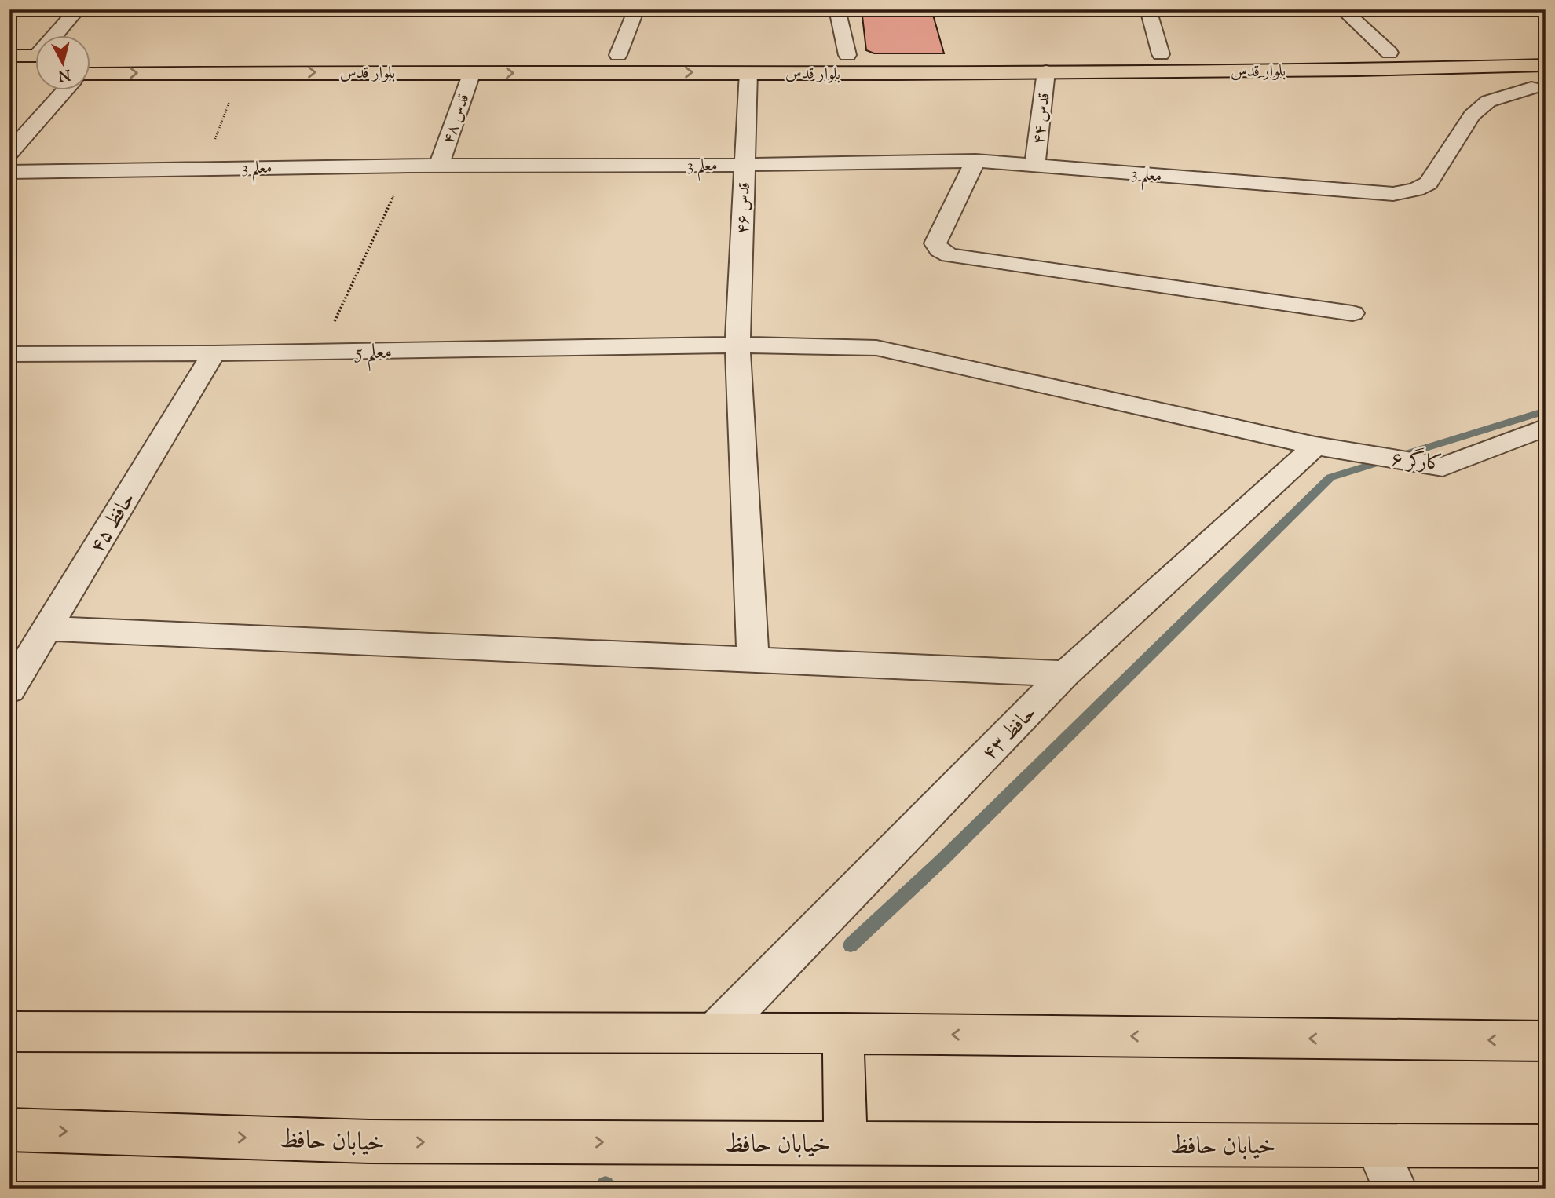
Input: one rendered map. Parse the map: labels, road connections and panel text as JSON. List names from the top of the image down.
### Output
{
  "streets": {
    "main road": ["بلوار قدس", "خیابان حافظ"],
    "street": [
      "قدس ۴۸",
      "قدس ۴۴",
      "معلم 3",
      "قدس ۴۶",
      "معلم 5",
      "کارگر ۶",
      "حافظ ۴۵",
      "حافظ ۴۳"
    ]
  },
  "crossings": [
    ["بلوار قدس", "قدس ۴۸"],
    ["بلوار قدس", "قدس ۴۴"],
    ["بلوار قدس", "قدس ۴۶"],
    ["قدس ۴۸", "معلم 3"],
    ["قدس ۴۴", "معلم 3"],
    ["معلم 3", "قدس ۴۶"],
    ["قدس ۴۶", "معلم 5"],
    ["معلم 5", "کارگر ۶"],
    ["معلم 5", "حافظ ۴۵"],
    ["معلم 5", "حافظ ۴۳"],
    ["کارگر ۶", "حافظ ۴۳"]
  ],
  "one_way": ["بلوار قدس"],
  "north": "bottom"
}
